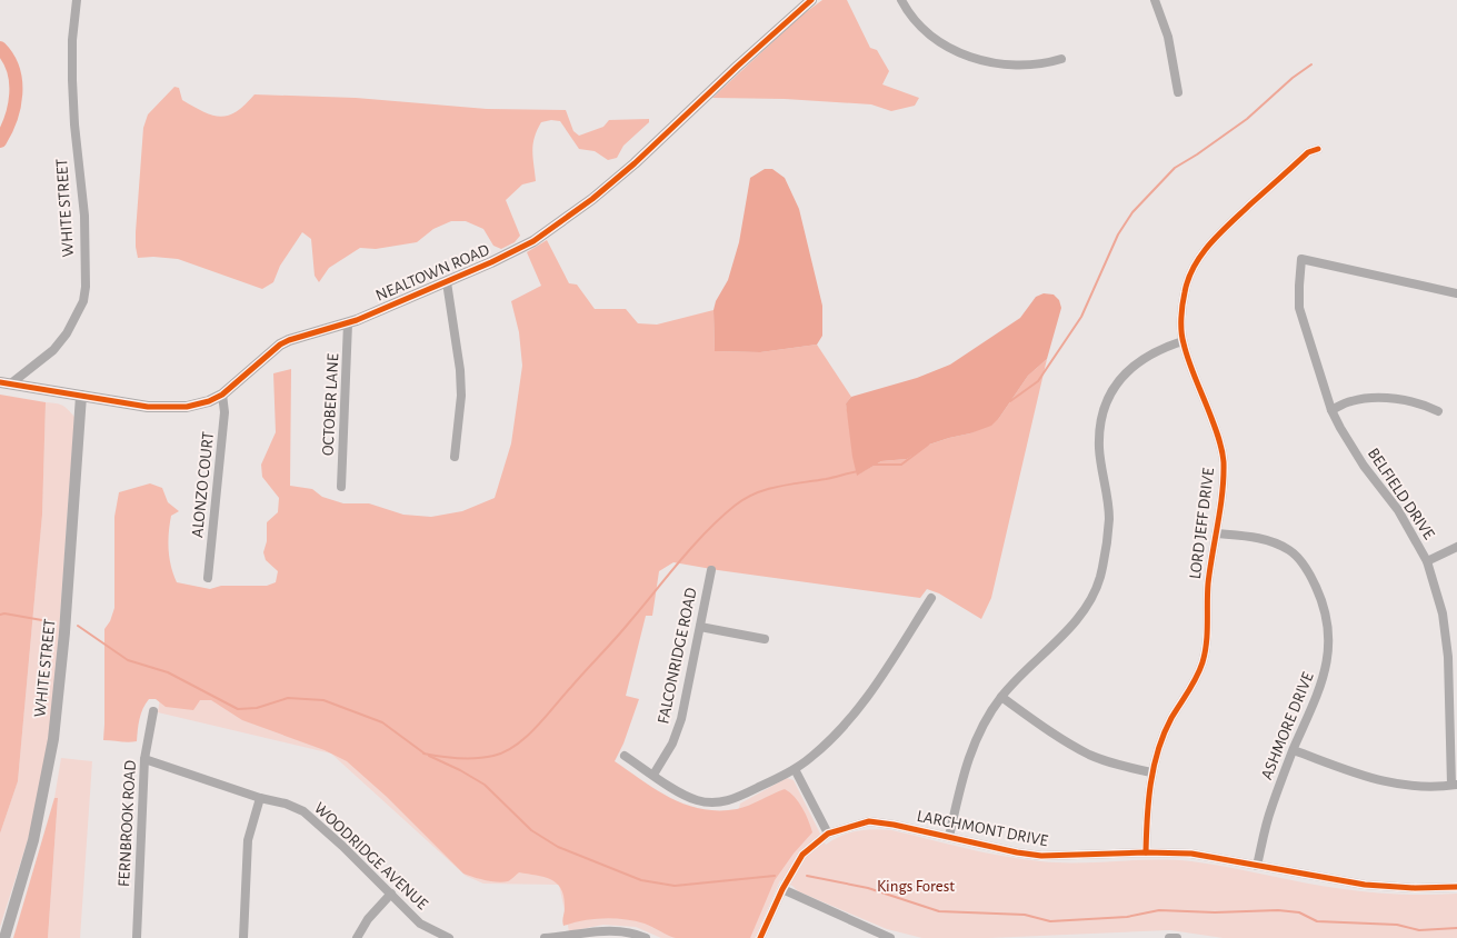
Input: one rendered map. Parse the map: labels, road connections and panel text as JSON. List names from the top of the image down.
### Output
{
  "streets": {
    "street": [
      "WHITE STREET",
      "NEALTOWN ROAD",
      "OCTOBER LANE",
      "ALONZO COURT",
      "BELFIELD DRIVE",
      "LORD JEFF DRIVE",
      "FALCONRIDGE ROAD",
      "ASHMORE DRIVE",
      "FERNBROOK ROAD",
      "LARCHMONT DRIVE",
      "WOODRIDGE AVENUE"
    ]
  },
  "crossings": [
    ["WHITE STREET", "NEALTOWN ROAD"],
    ["NEALTOWN ROAD", "OCTOBER LANE"],
    ["NEALTOWN ROAD", "ALONZO COURT"],
    ["LORD JEFF DRIVE", "ASHMORE DRIVE"],
    ["LORD JEFF DRIVE", "LARCHMONT DRIVE"],
    ["ASHMORE DRIVE", "LARCHMONT DRIVE"],
    ["FERNBROOK ROAD", "WOODRIDGE AVENUE"]
  ],
  "parks": ["Kings Forest"]
}
